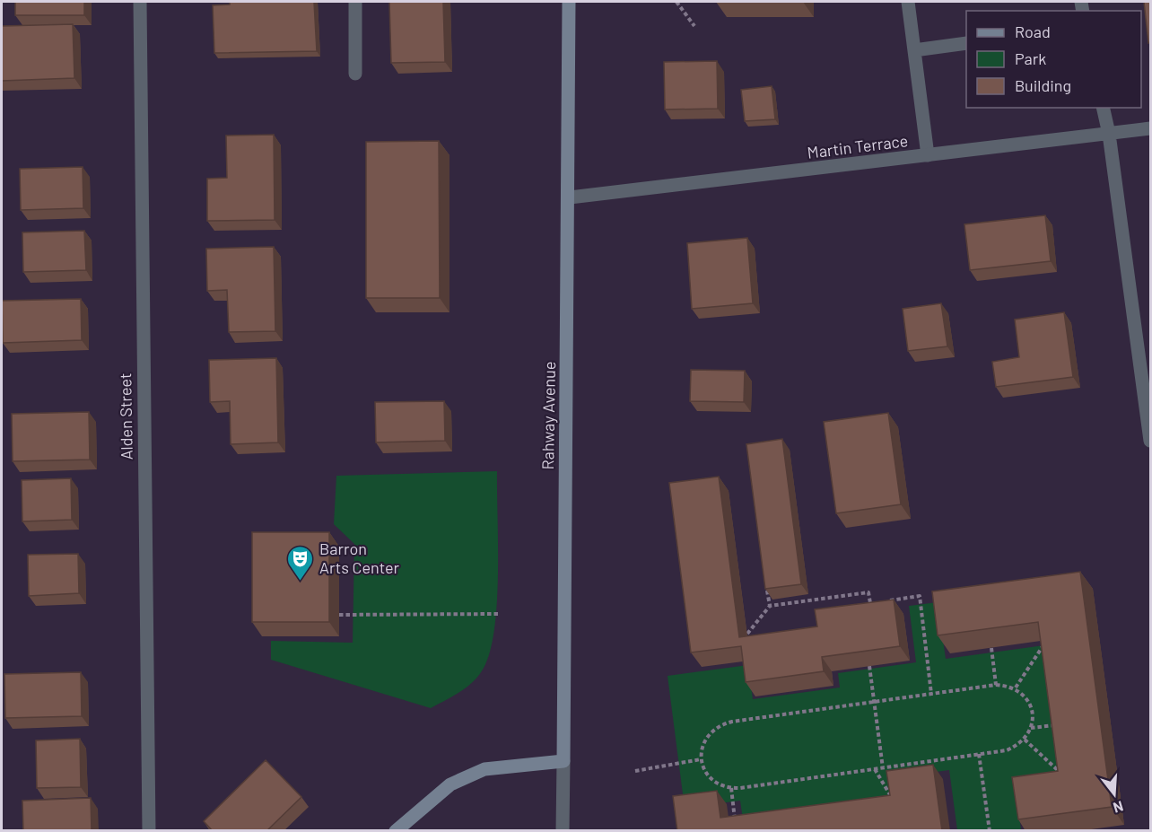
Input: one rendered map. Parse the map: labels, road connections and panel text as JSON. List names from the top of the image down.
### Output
{
  "streets": {
    "main road": ["Rahway Avenue"],
    "street": ["Martin Terrace", "Alden Street"]
  },
  "crossings": [
    ["Martin Terrace", "Rahway Avenue"]
  ],
  "places": {
    "theatre": ["Barron Arts Center"]
  },
  "legend": ["Road", "Park", "Building"],
  "north": "bottom"
}
